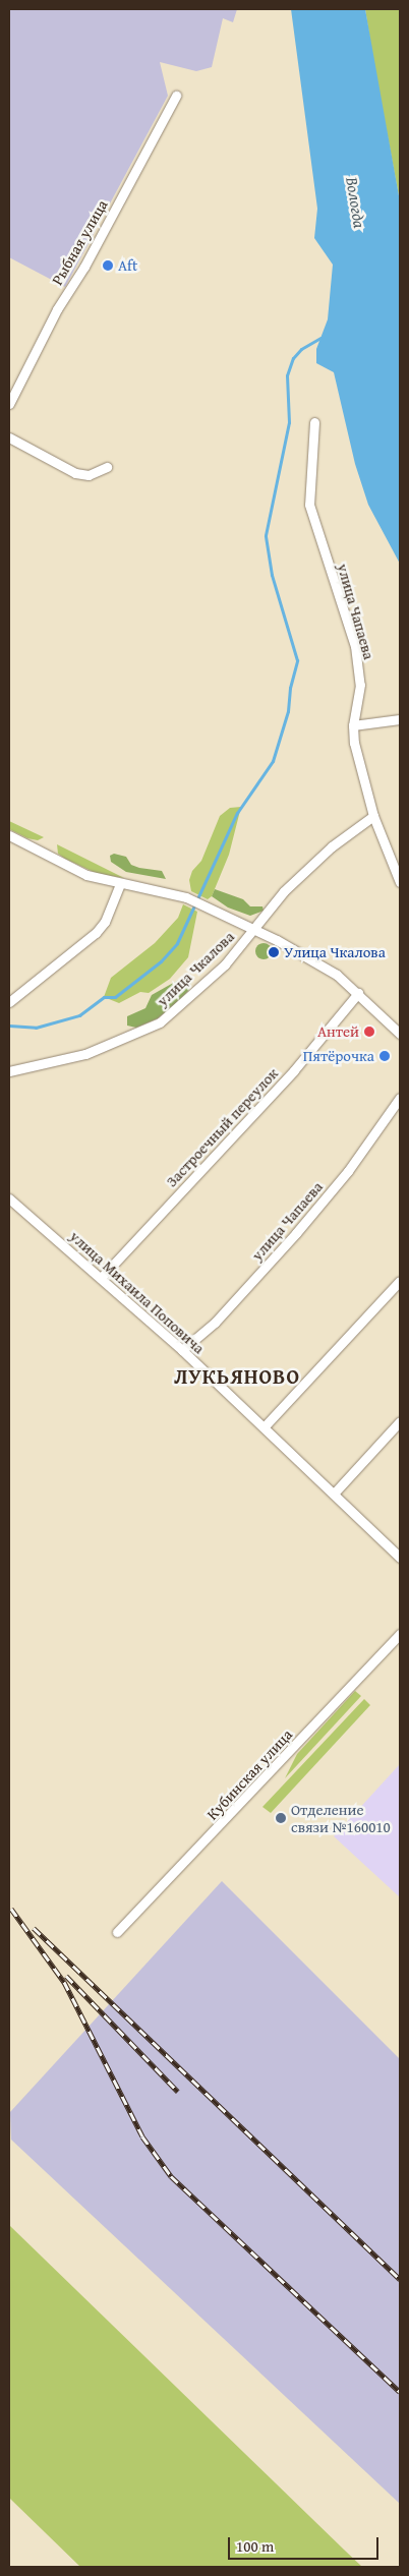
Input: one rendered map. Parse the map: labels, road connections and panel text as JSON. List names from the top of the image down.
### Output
{
  "streets": {
    "street": [
      "Рыбная улица",
      "улица Чапаева",
      "улица Чкалова",
      "Застроечный переулок",
      "улица Михаила Поповича",
      "Кубинская улица"
    ]
  },
  "crossings": [
    ["улица Чапаева", "улица Чкалова"],
    ["улица Чапаева", "улица Михаила Поповича"],
    ["Застроечный переулок", "улица Михаила Поповича"]
  ],
  "districts": ["ЛУКЬЯНОВО"],
  "water": ["Вологда"],
  "places": [
    "Aft",
    "Улица Чкалова",
    "Антей",
    "Пятёрочка",
    "Отделение связи №160010"
  ],
  "scale_bar": "100 m"
}
